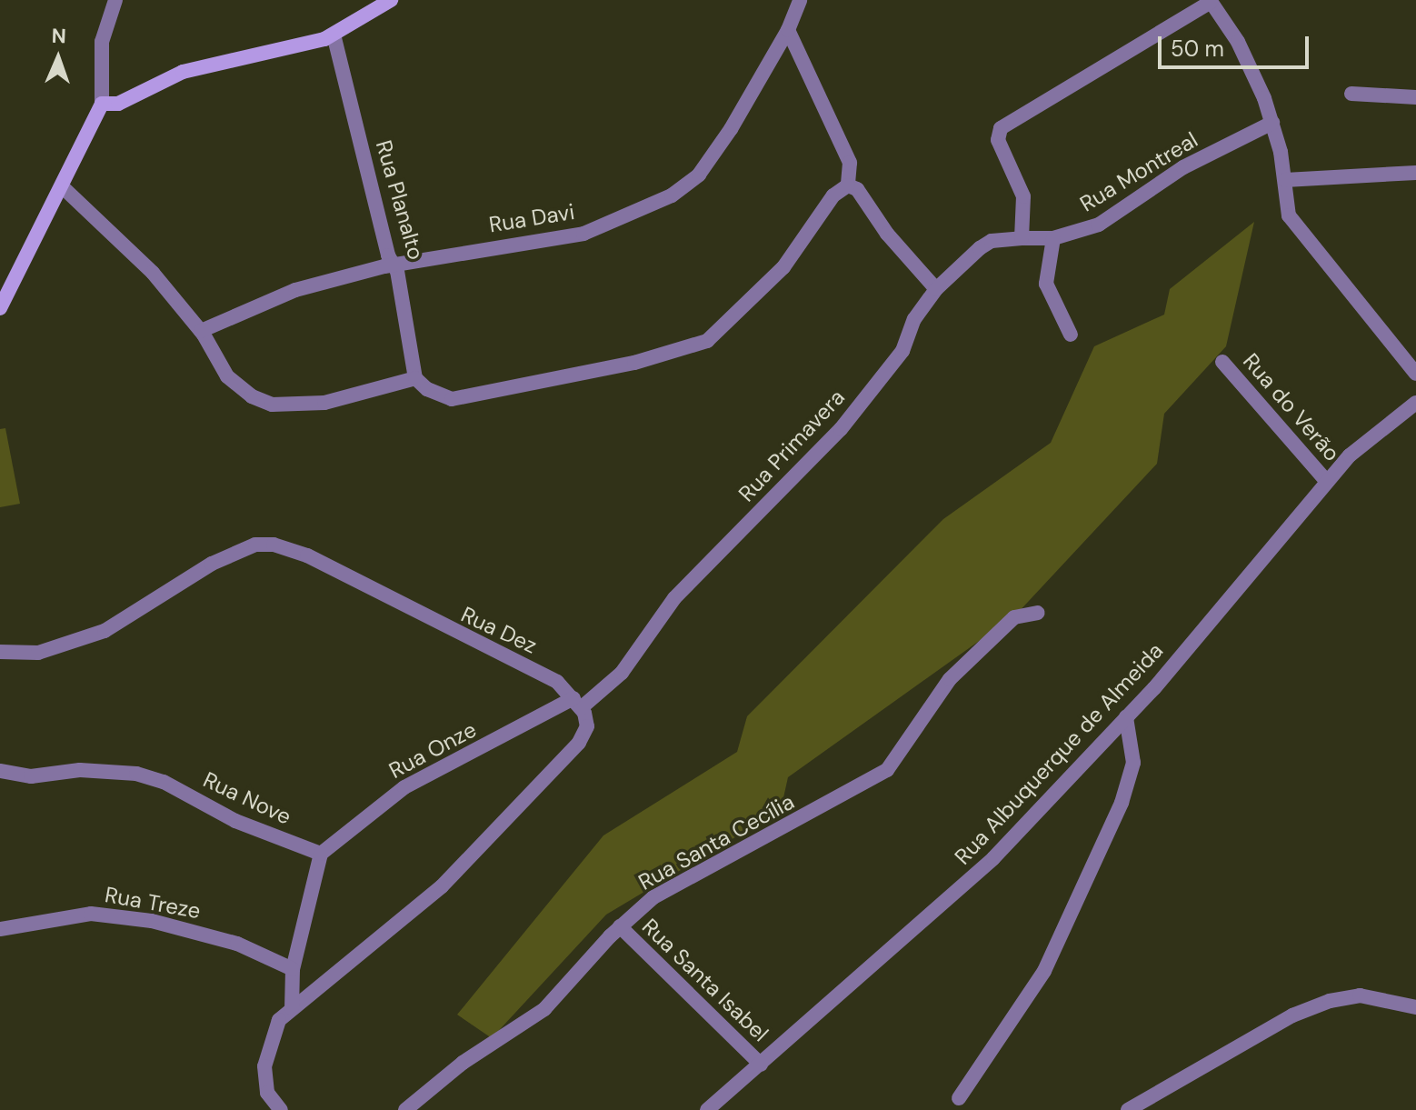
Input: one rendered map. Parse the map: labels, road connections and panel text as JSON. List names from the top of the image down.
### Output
{
  "streets": {
    "street": [
      "Rua Montreal",
      "Rua Planalto",
      "Rua Davi",
      "Rua do Verão",
      "Rua Primavera",
      "Rua Dez",
      "Rua Onze",
      "Rua Albuquerque de Almeida",
      "Rua Nove",
      "Rua Santa Cecília",
      "Rua Treze",
      "Rua Santa Isabel"
    ]
  },
  "crossings": [
    ["Rua Montreal", "Rua Primavera"],
    ["Rua Planalto", "Rua Davi"],
    ["Rua do Verão", "Rua Albuquerque de Almeida"],
    ["Rua Primavera", "Rua Dez"],
    ["Rua Primavera", "Rua Onze"],
    ["Rua Dez", "Rua Onze"],
    ["Rua Onze", "Rua Nove"],
    ["Rua Albuquerque de Almeida", "Rua Santa Isabel"],
    ["Rua Santa Cecília", "Rua Santa Isabel"]
  ],
  "scale_bar": "50 m",
  "north": "top"
}
